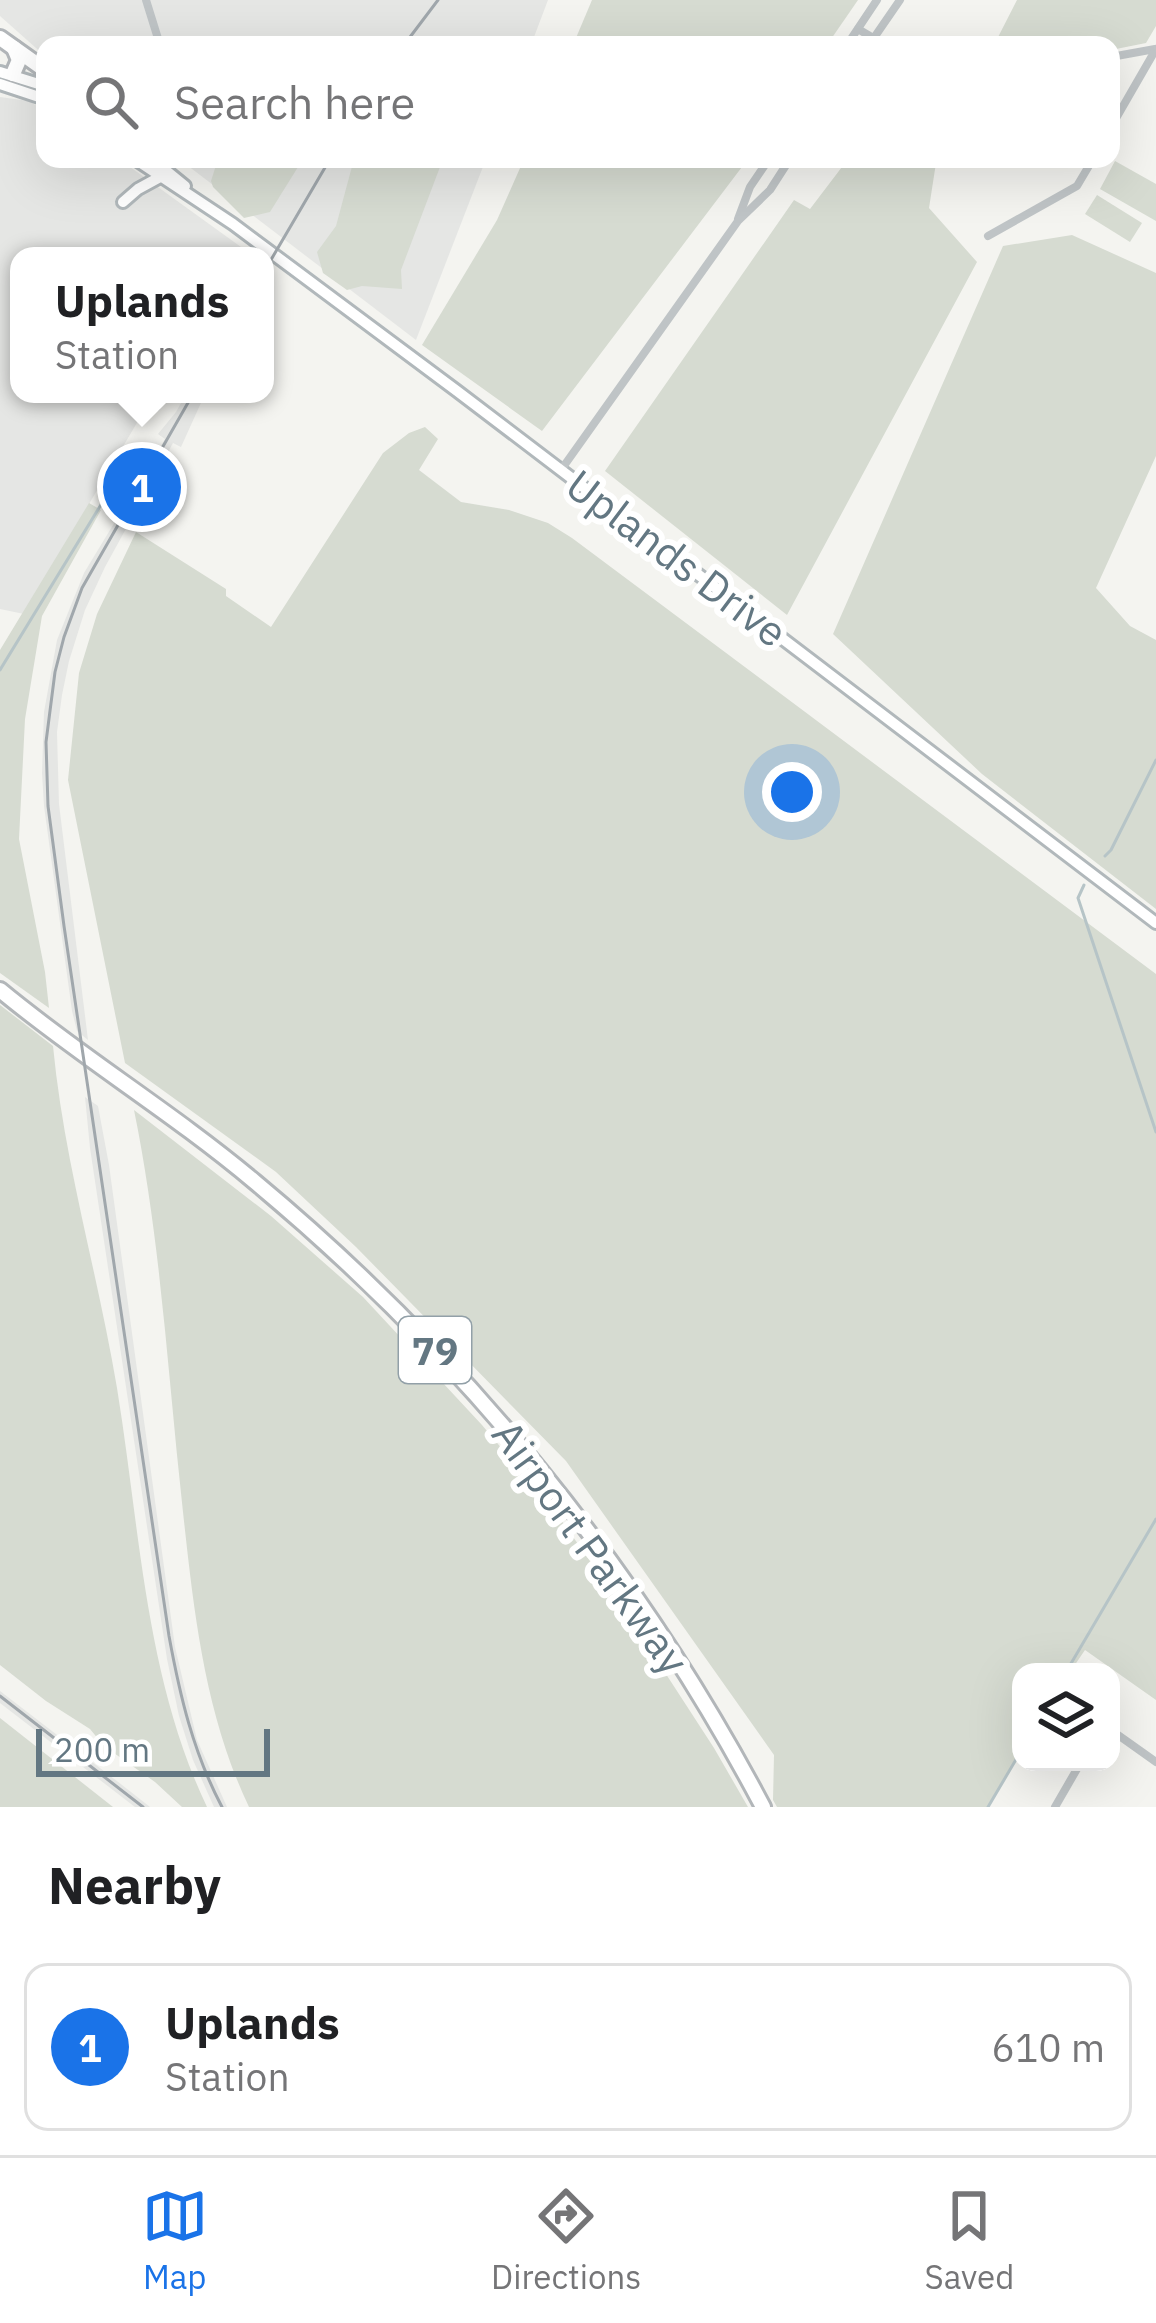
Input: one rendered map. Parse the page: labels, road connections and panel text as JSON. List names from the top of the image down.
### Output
{
  "streets": {
    "highway": ["79", "Airport Parkway"],
    "main road": ["Uplands Drive"]
  },
  "scale_bar": "200 m",
  "page": {
    "search": "Search here",
    "popup": ["Uplands", "Station"],
    "pins": "1",
    "scale": "200 m",
    "heading": "Nearby",
    "list": [
      {
        "mark": "1",
        "name": "Uplands",
        "note": "Station",
        "value": "610 m"
      }
    ],
    "nav": ["Map", "Directions", "Saved"]
  }
}
